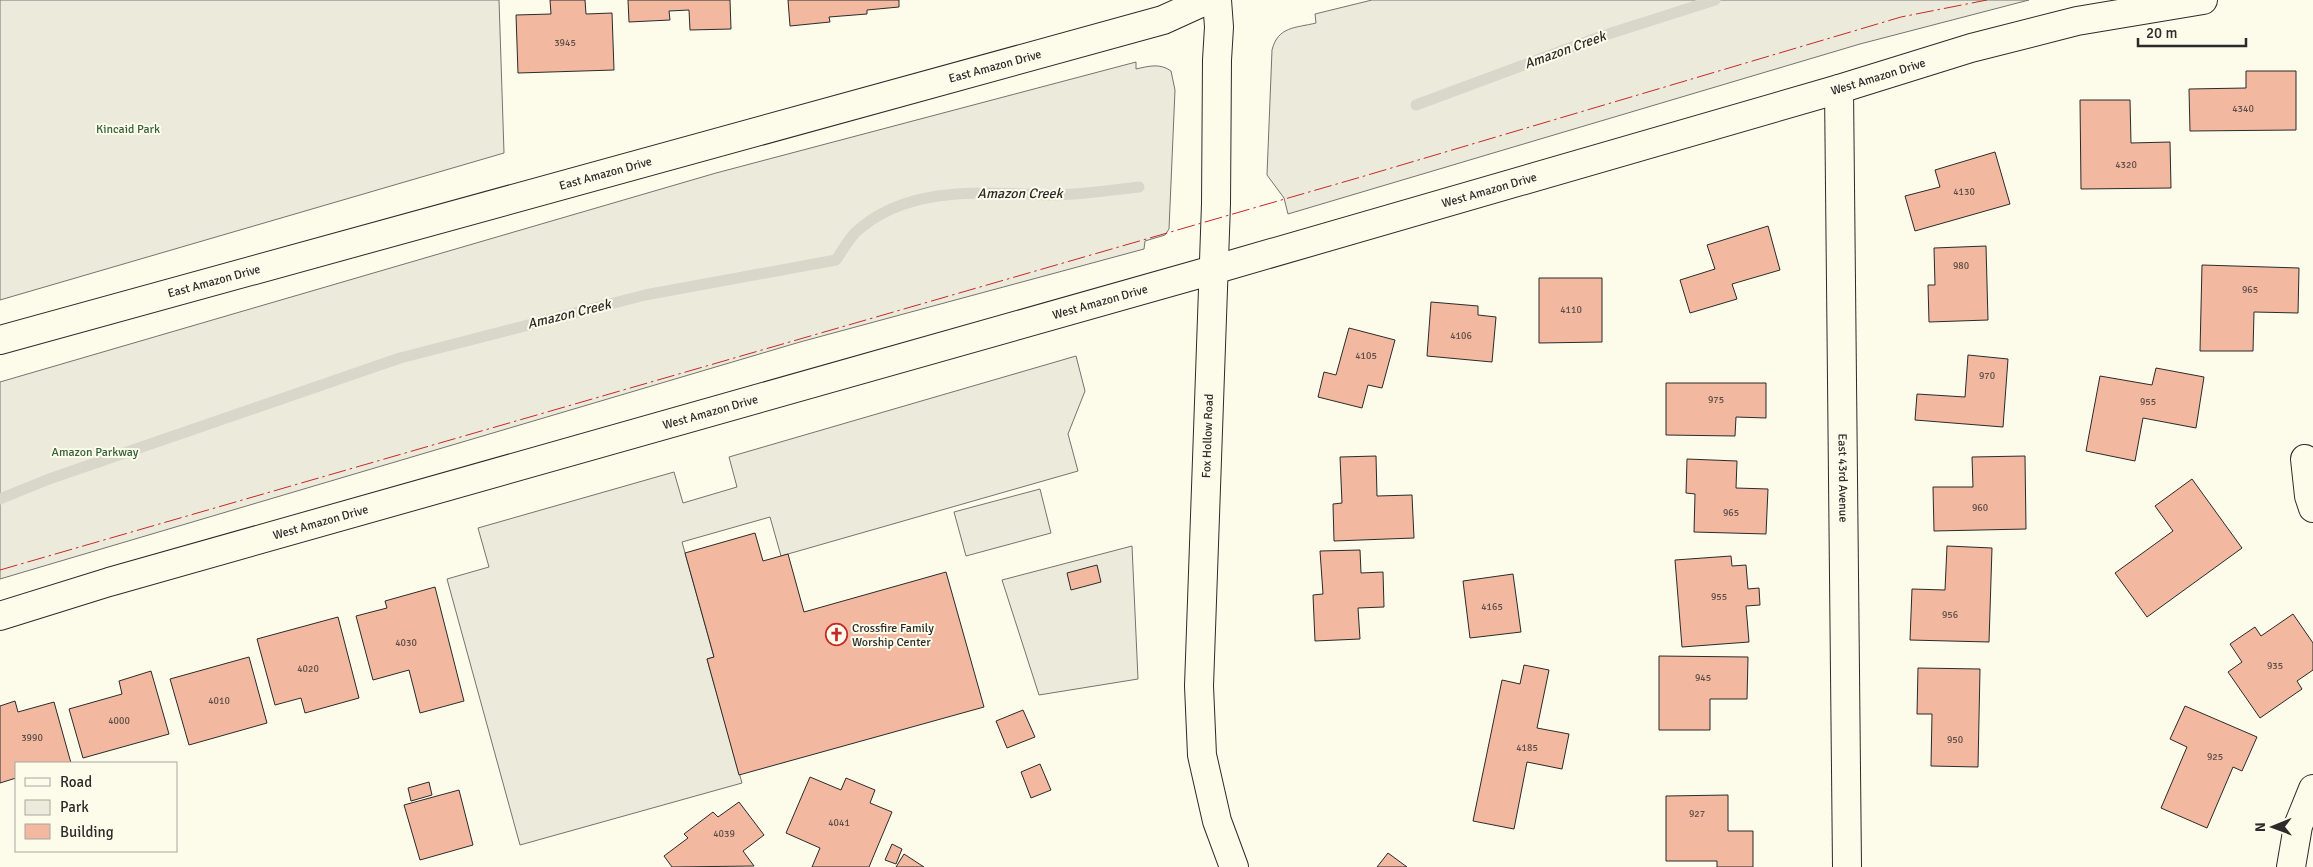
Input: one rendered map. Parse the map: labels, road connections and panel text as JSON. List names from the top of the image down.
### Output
{
  "streets": {
    "street": [
      "East Amazon Drive",
      "West Amazon Drive",
      "Fox Hollow Road",
      "East 43rd Avenue"
    ]
  },
  "crossings": [
    ["West Amazon Drive", "Fox Hollow Road"],
    ["West Amazon Drive", "East 43rd Avenue"]
  ],
  "water": ["Amazon Creek"],
  "parks": ["Kincaid Park", "Amazon Parkway"],
  "places": {
    "church": ["Crossfire Family Worship Center"]
  },
  "house_numbers": [
    "3945",
    "4340",
    "4320",
    "4130",
    "980",
    "965",
    "4110",
    "4106",
    "4105",
    "970",
    "975",
    "955",
    "960",
    "965",
    "955",
    "4165",
    "956",
    "4030",
    "935",
    "4020",
    "945",
    "4010",
    "4000",
    "3990",
    "950",
    "4185",
    "925",
    "927",
    "4041",
    "4039"
  ],
  "legend": ["Road", "Park", "Building"],
  "scale_bar": "20 m",
  "north": "left"
}
